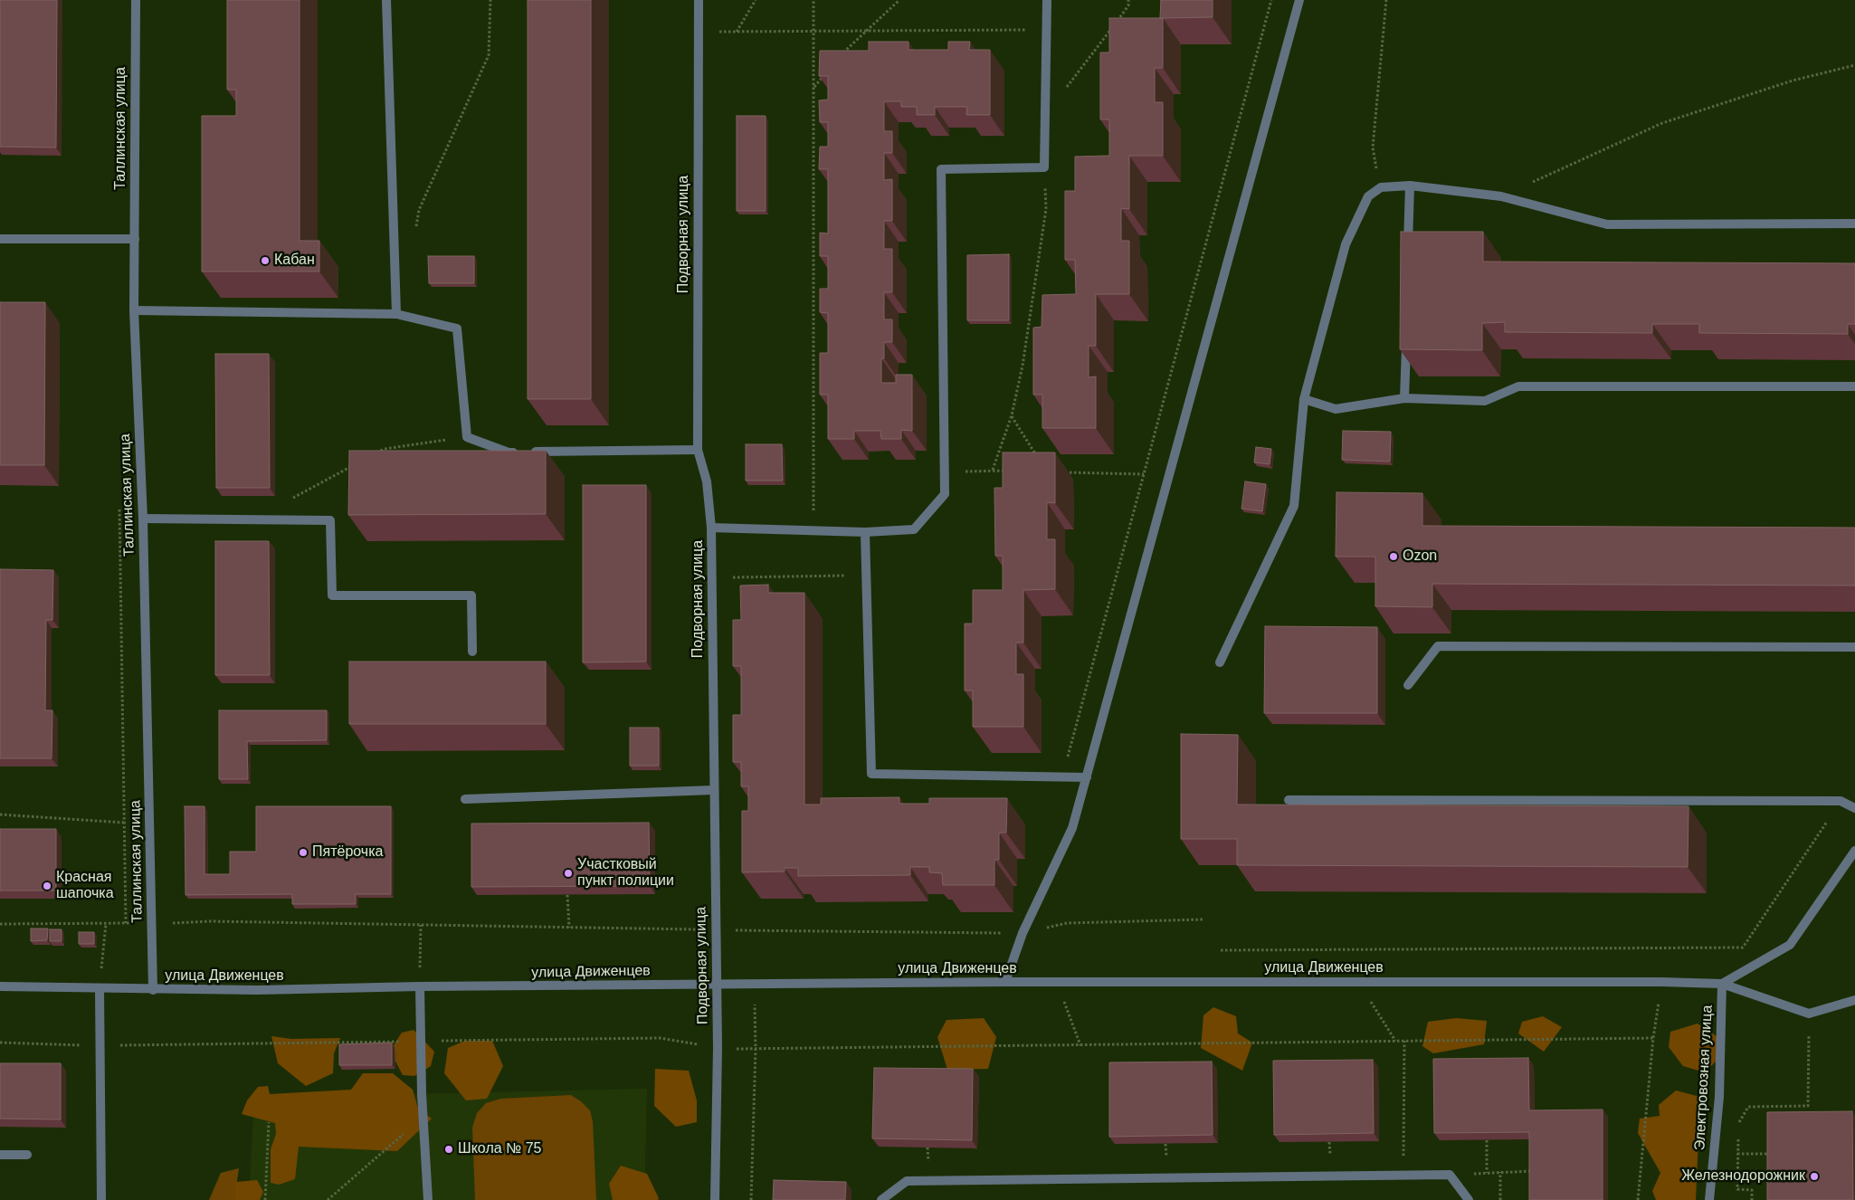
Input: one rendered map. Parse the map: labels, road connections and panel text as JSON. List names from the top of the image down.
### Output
{
  "streets": {
    "street": [
      "Таллинская улица",
      "Подворная улица",
      "улица Движенцев",
      "Электровозная улица"
    ]
  },
  "crossings": [
    ["Таллинская улица", "улица Движенцев"],
    ["Подворная улица", "улица Движенцев"],
    ["улица Движенцев", "Электровозная улица"]
  ],
  "places": [
    "Кабан",
    "Ozon",
    "Пятёрочка",
    "Участковый пункт полиции",
    "Красная шапочка",
    "Школа № 75",
    "Железнодорожник"
  ]
}
